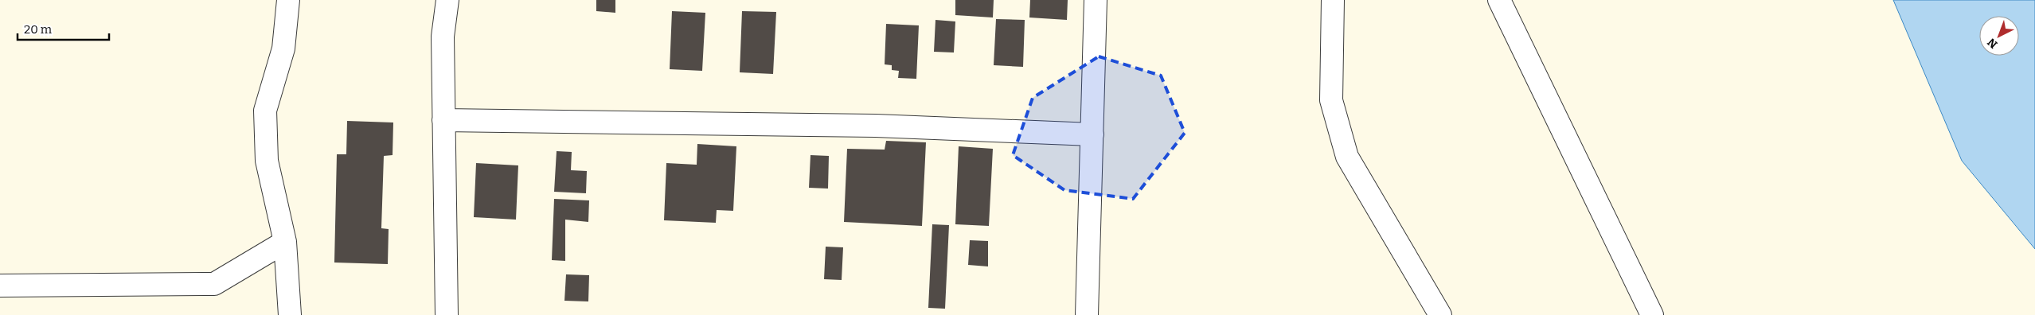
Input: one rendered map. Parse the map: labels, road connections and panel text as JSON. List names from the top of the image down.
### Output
{
  "scale_bar": "20 m",
  "north": "bottom left"
}
